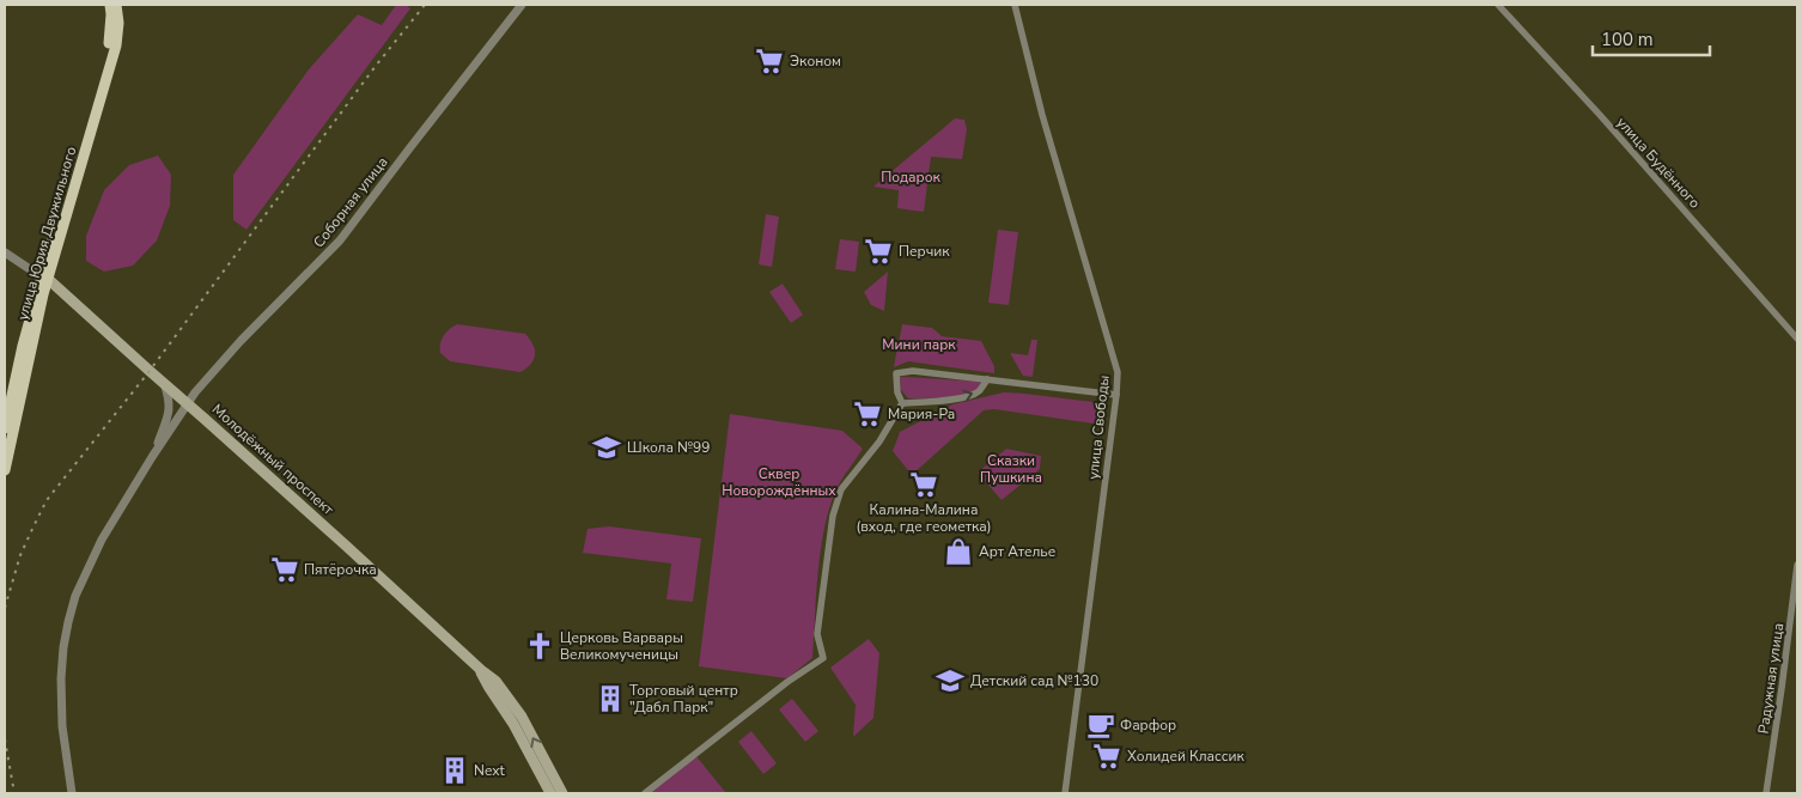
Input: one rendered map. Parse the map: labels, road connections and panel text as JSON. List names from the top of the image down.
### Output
{
  "streets": {
    "main road": ["улица Юрия Двужильного", "Молодёжный проспект"],
    "street": [
      "улица Будённого",
      "Соборная улица",
      "улица Свободы",
      "Радужная улица"
    ]
  },
  "crossings": [
    ["Соборная улица", "Молодёжный проспект"],
    ["улица Юрия Двужильного", "Молодёжный проспект"]
  ],
  "parks": [
    "Подарок",
    "Мини парк",
    "Сказки Пушкина",
    "Сквер Новорождённых"
  ],
  "places": {
    "supermarket": [
      "Эконом",
      "Перчик",
      "Мария-Ра",
      "Калина-Малина (вход, где геометка)",
      "Пятёрочка",
      "Холидей Классик"
    ],
    "school or university": ["Школа №99", "Детский сад №130"],
    "shop": ["Арт Ателье"],
    "church": ["Церковь Варвары Великомученицы"],
    "building": ["Торговый центр \"Дабл Парк\"", "Next"],
    "cafe": ["Фарфор"]
  },
  "scale_bar": "100 m"
}
